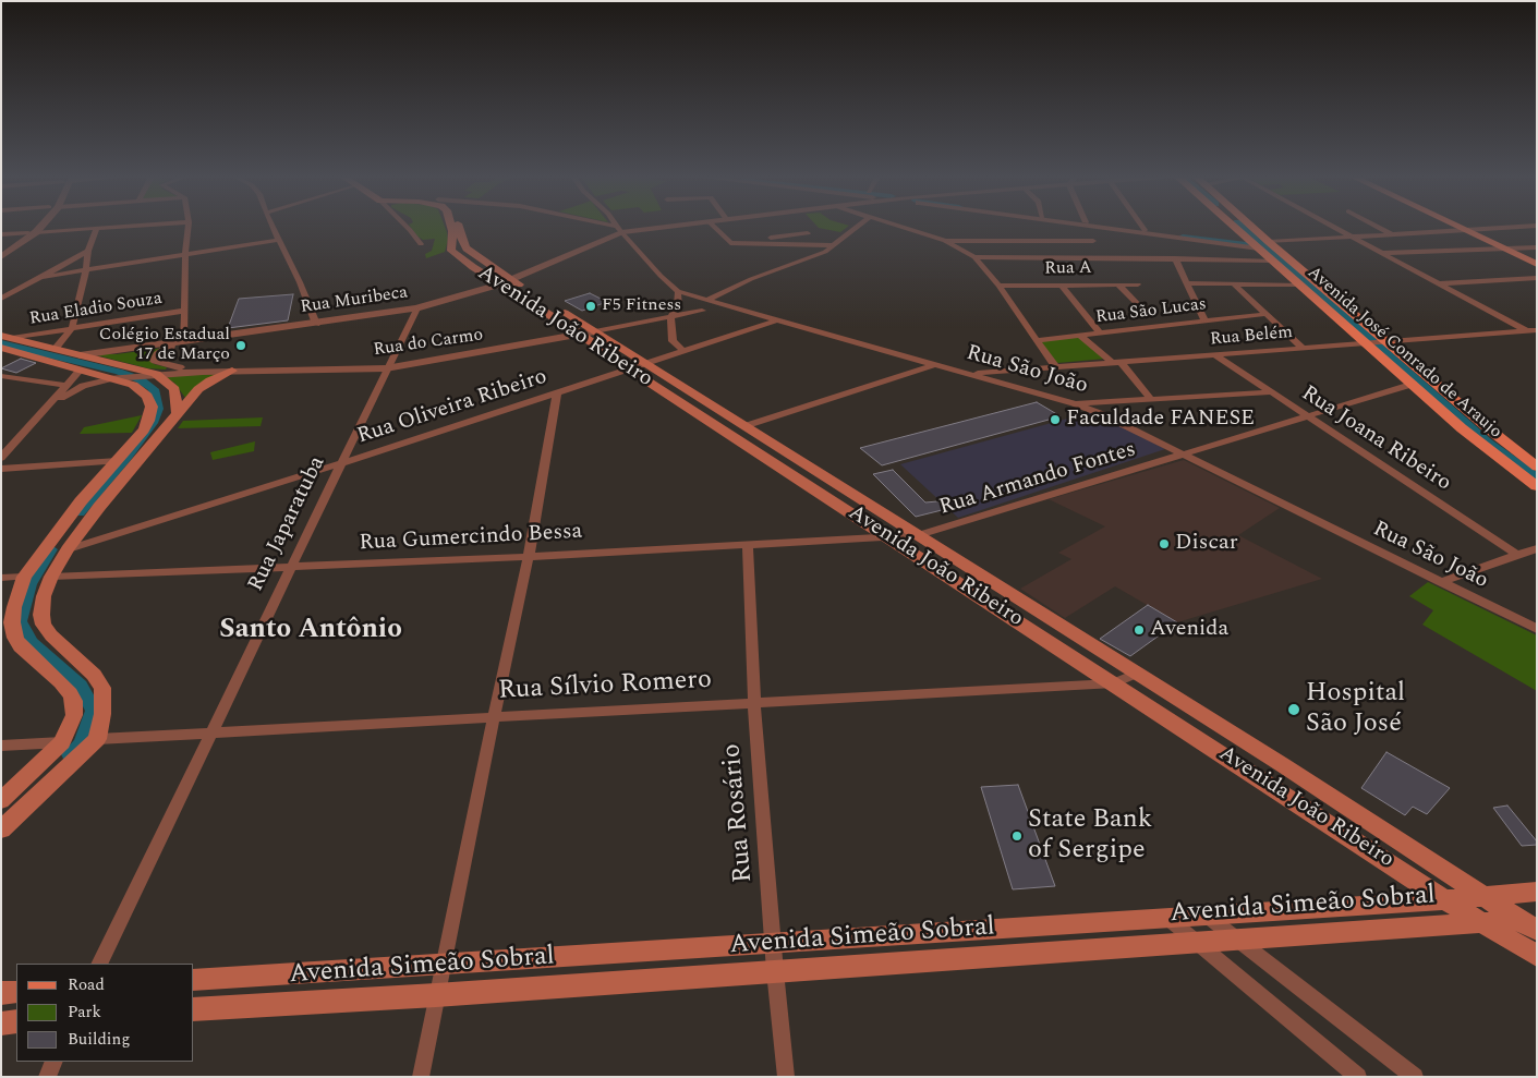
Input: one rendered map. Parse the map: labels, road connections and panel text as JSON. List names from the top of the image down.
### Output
{
  "streets": {
    "main road": ["Avenida João Ribeiro", "Avenida José Conrado de Araujo", "Avenida Simeão Sobral"],
    "street": [
      "Rua A",
      "Rua Muribeca",
      "Rua Eladio Souza",
      "Rua São Lucas",
      "Rua Belém",
      "Rua do Carmo",
      "Rua São João",
      "Rua Oliveira Ribeiro",
      "Rua Joana Ribeiro",
      "Rua Armando Fontes",
      "Rua Japaratuba",
      "Rua Gumercindo Bessa",
      "Rua Sílvio Romero",
      "Rua Rosário"
    ]
  },
  "crossings": [
    ["Rua Muribeca", "Avenida João Ribeiro"],
    ["Rua Muribeca", "Rua São João"],
    ["Rua Muribeca", "Rua Japaratuba"],
    ["Avenida João Ribeiro", "Rua do Carmo"],
    ["Avenida João Ribeiro", "Rua Oliveira Ribeiro"],
    ["Avenida João Ribeiro", "Rua Armando Fontes"],
    ["Avenida João Ribeiro", "Rua Gumercindo Bessa"],
    ["Avenida João Ribeiro", "Rua Sílvio Romero"],
    ["Avenida João Ribeiro", "Avenida Simeão Sobral"],
    ["Rua Belém", "Avenida José Conrado de Araujo"],
    ["Rua Belém", "Rua São João"],
    ["Rua Belém", "Rua Joana Ribeiro"],
    ["Rua do Carmo", "Rua Japaratuba"],
    ["Avenida José Conrado de Araujo", "Rua Armando Fontes"],
    ["Rua São João", "Rua Armando Fontes"],
    ["Rua Oliveira Ribeiro", "Rua Japaratuba"],
    ["Rua Joana Ribeiro", "Rua Armando Fontes"],
    ["Rua Armando Fontes", "Rua Gumercindo Bessa"],
    ["Rua Japaratuba", "Rua Gumercindo Bessa"],
    ["Rua Japaratuba", "Rua Sílvio Romero"],
    ["Rua Gumercindo Bessa", "Rua Rosário"],
    ["Rua Sílvio Romero", "Rua Rosário"],
    ["Rua Rosário", "Avenida Simeão Sobral"]
  ],
  "districts": ["Santo Antônio"],
  "places": [
    "F5 Fitness",
    "Colégio Estadual 17 de Março",
    "Faculdade FANESE",
    "Discar",
    "Avenida",
    "Hospital São José",
    "State Bank of Sergipe"
  ],
  "legend": ["Road", "Park", "Building"]
}
